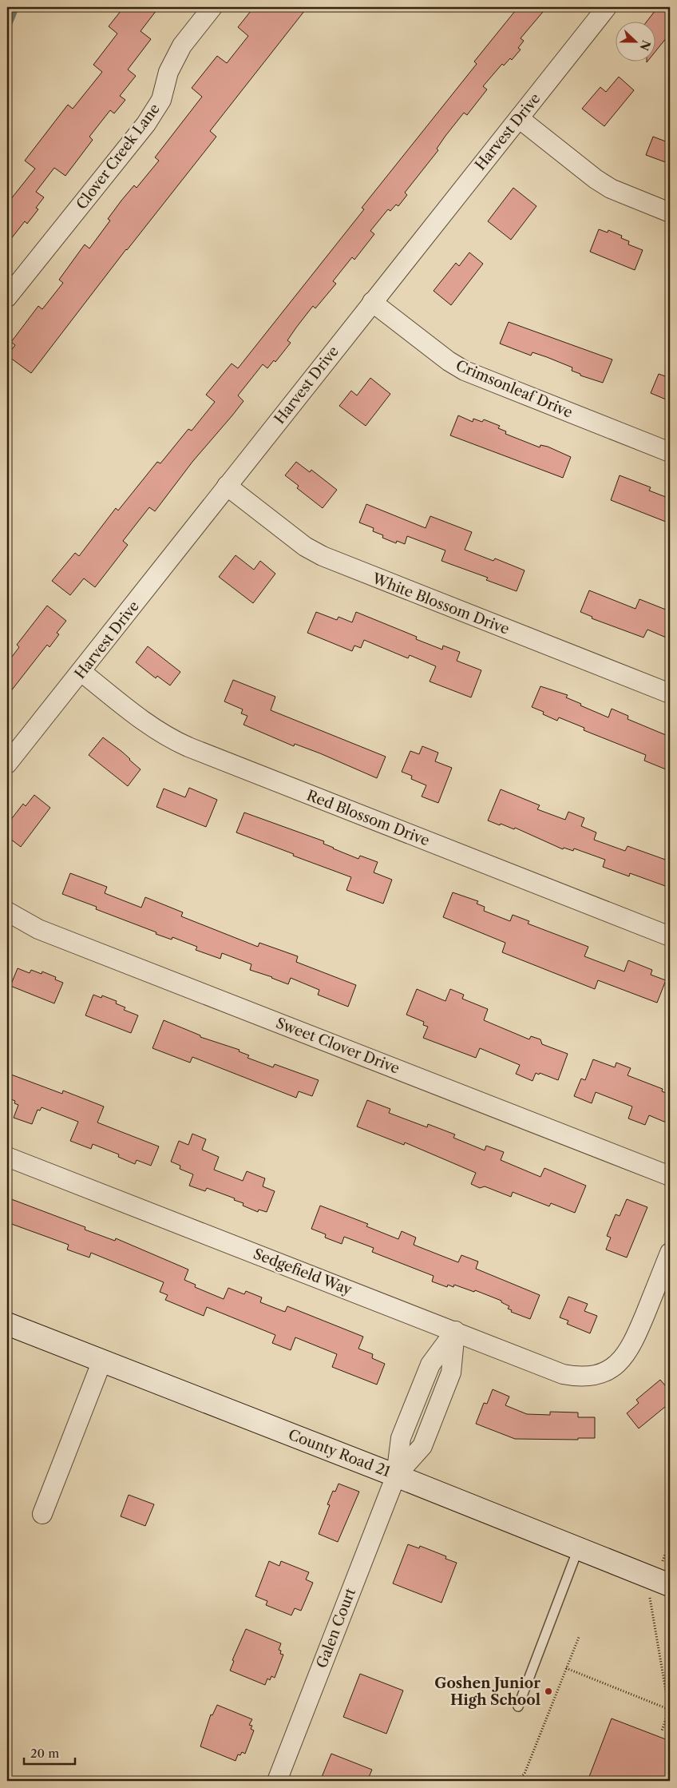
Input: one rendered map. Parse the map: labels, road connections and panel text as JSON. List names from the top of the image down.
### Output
{
  "streets": {
    "street": [
      "Harvest Drive",
      "Clover Creek Lane",
      "Crimsonleaf Drive",
      "White Blossom Drive",
      "Red Blossom Drive",
      "Sweet Clover Drive",
      "Sedgefield Way",
      "County Road 21",
      "Galen Court"
    ]
  },
  "crossings": [
    ["Harvest Drive", "Crimsonleaf Drive"],
    ["Harvest Drive", "White Blossom Drive"],
    ["Harvest Drive", "Red Blossom Drive"],
    ["County Road 21", "Galen Court"]
  ],
  "places": ["Goshen Junior High School"],
  "scale_bar": "20 m",
  "north": "right"
}
